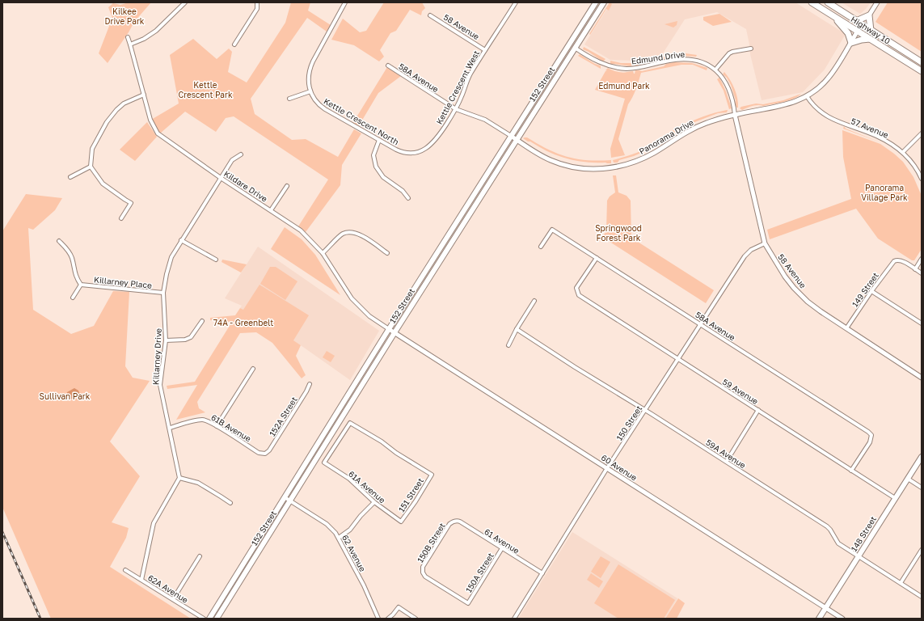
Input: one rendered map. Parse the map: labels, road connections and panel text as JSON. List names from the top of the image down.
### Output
{
  "streets": {
    "highway": ["Highway 10"],
    "main road": ["152 Street", "148 Street"],
    "street": [
      "58 Avenue",
      "Edmund Drive",
      "58A Avenue",
      "Kettle Crescent West",
      "Kettle Crescent North",
      "57 Avenue",
      "Panorama Drive",
      "Kildare Drive",
      "Killarney Place",
      "149 Street",
      "Killarney Drive",
      "59 Avenue",
      "152A Street",
      "150 Street",
      "61B Avenue",
      "59A Avenue",
      "60 Avenue",
      "61A Avenue",
      "151 Street",
      "61 Avenue",
      "150B Street",
      "62 Avenue",
      "150A Street",
      "62A Avenue"
    ]
  },
  "crossings": [
    ["58 Avenue", "Edmund Drive"],
    ["58 Avenue", "Kettle Crescent West"],
    ["58 Avenue", "Panorama Drive"],
    ["58 Avenue", "149 Street"],
    ["58 Avenue", "150 Street"],
    ["Highway 10", "Panorama Drive"],
    ["Edmund Drive", "152 Street"],
    ["Edmund Drive", "Panorama Drive"],
    ["58A Avenue", "152 Street"],
    ["58A Avenue", "Kettle Crescent West"],
    ["58A Avenue", "Panorama Drive"],
    ["58A Avenue", "59 Avenue"],
    ["58A Avenue", "150 Street"],
    ["152 Street", "Panorama Drive"],
    ["152 Street", "Kildare Drive"],
    ["152 Street", "60 Avenue"],
    ["152 Street", "62 Avenue"],
    ["Kettle Crescent West", "Kettle Crescent North"],
    ["57 Avenue", "Panorama Drive"],
    ["Kildare Drive", "Killarney Drive"],
    ["Kildare Drive", "60 Avenue"],
    ["Killarney Place", "Killarney Drive"],
    ["Killarney Drive", "61B Avenue"],
    ["59 Avenue", "150 Street"],
    ["59 Avenue", "148 Street"],
    ["152A Street", "61B Avenue"],
    ["150 Street", "59A Avenue"],
    ["150 Street", "60 Avenue"],
    ["150 Street", "61 Avenue"],
    ["59A Avenue", "148 Street"],
    ["60 Avenue", "148 Street"],
    ["61A Avenue", "151 Street"],
    ["61 Avenue", "150B Street"],
    ["61 Avenue", "150A Street"],
    ["150B Street", "150A Street"]
  ],
  "parks": [
    "Kilkee Drive Park",
    "Kettle Crescent Park",
    "Edmund Park",
    "Panorama Village Park",
    "Springwood Forest Park",
    "74A - Greenbelt",
    "Sullivan Park"
  ]
}
